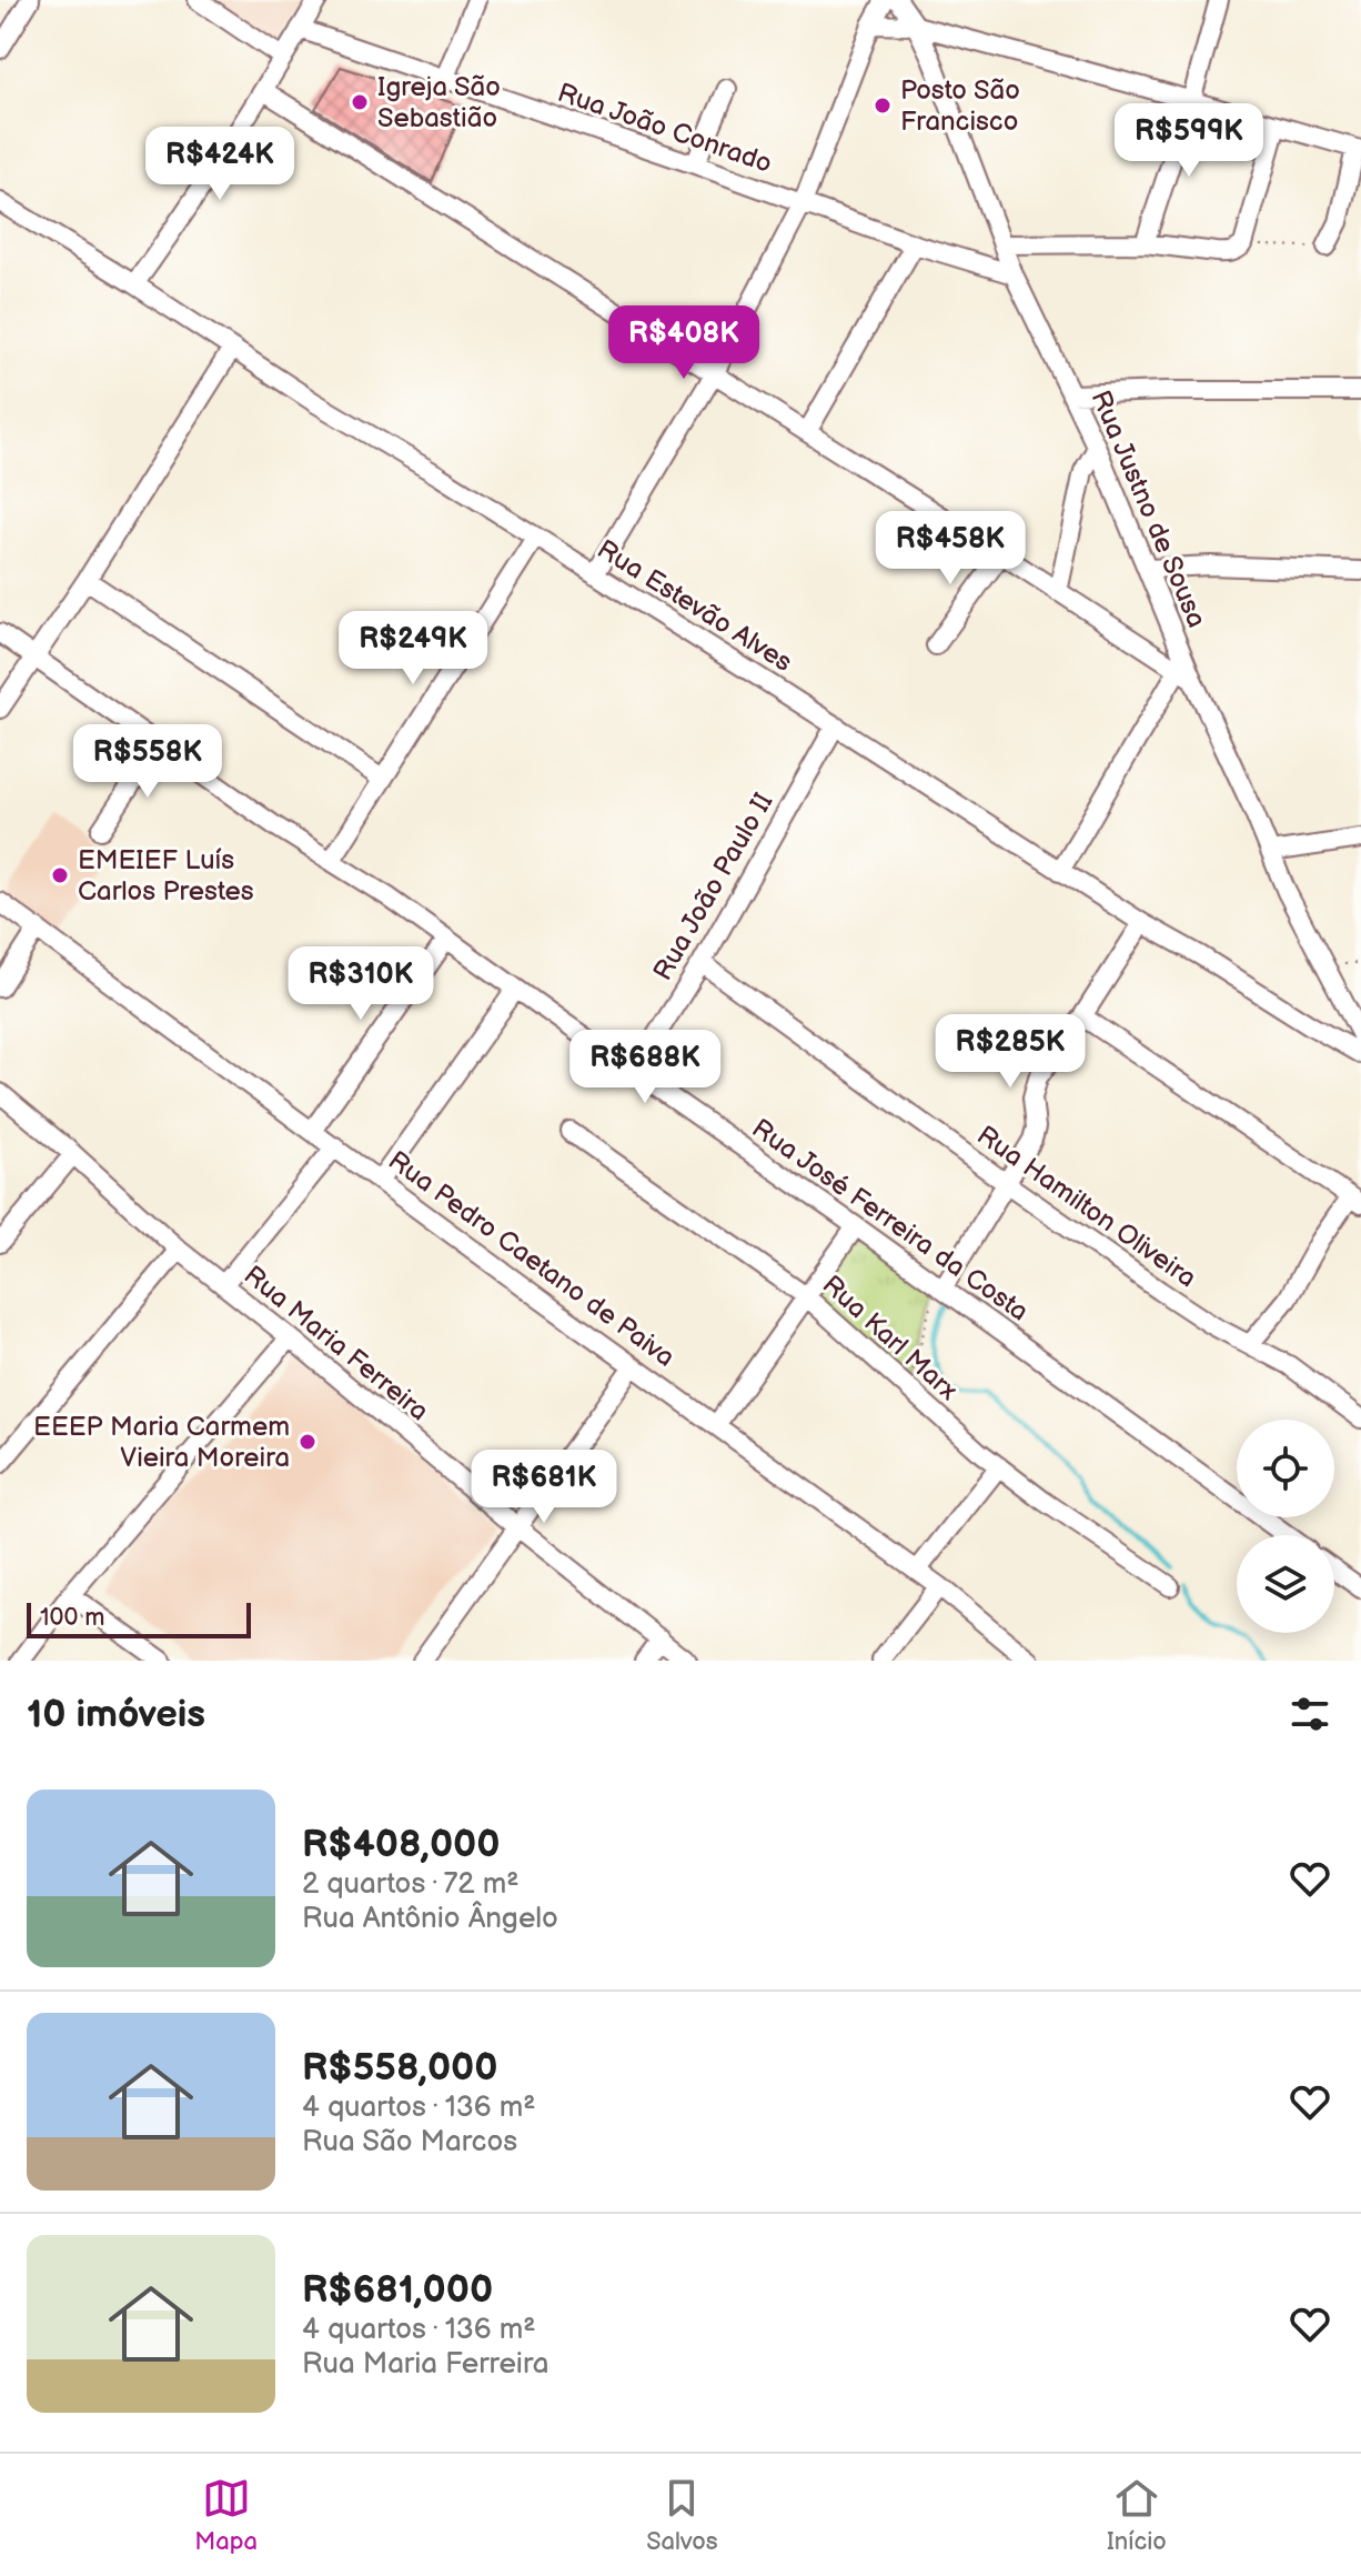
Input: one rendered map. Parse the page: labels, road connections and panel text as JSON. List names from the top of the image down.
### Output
{
  "streets": {
    "street": [
      "Rua João Conrado",
      "Rua Justno de Sousa",
      "Rua Estevão Alves",
      "Rua João Paulo II",
      "Rua Hamilton Oliveira",
      "Rua José Ferreira da Costa",
      "Rua Pedro Caetano de Paiva",
      "Rua Karl Marx",
      "Rua Maria Ferreira"
    ]
  },
  "crossings": [
    ["Rua João Conrado", "Rua Justno de Sousa"],
    ["Rua Estevão Alves", "Rua João Paulo II"],
    ["Rua João Paulo II", "Rua Hamilton Oliveira"],
    ["Rua João Paulo II", "Rua José Ferreira da Costa"]
  ],
  "places": [
    "Igreja São Sebastião",
    "Posto São Francisco",
    "EMEIEF Luís Carlos Prestes",
    "EEEP Maria Carmem Vieira Moreira"
  ],
  "scale_bar": "100 m",
  "page": {
    "price": [
      "R$599K",
      "R$424K",
      "R$408K",
      "R$458K",
      "R$249K",
      "R$558K",
      "R$310K",
      "R$285K",
      "R$688K",
      "R$681K"
    ],
    "scale": "100 m",
    "heading": "10 imóveis",
    "list": [
      {
        "name": "R$408,000",
        "note": "2 quartos · 72 m² · Rua Antônio Ângelo"
      },
      {
        "name": "R$558,000",
        "note": "4 quartos · 136 m² · Rua São Marcos"
      },
      {
        "name": "R$681,000",
        "note": "4 quartos · 136 m² · Rua Maria Ferreira"
      }
    ],
    "tabs": ["Mapa", "Salvos", "Início"]
  }
}
